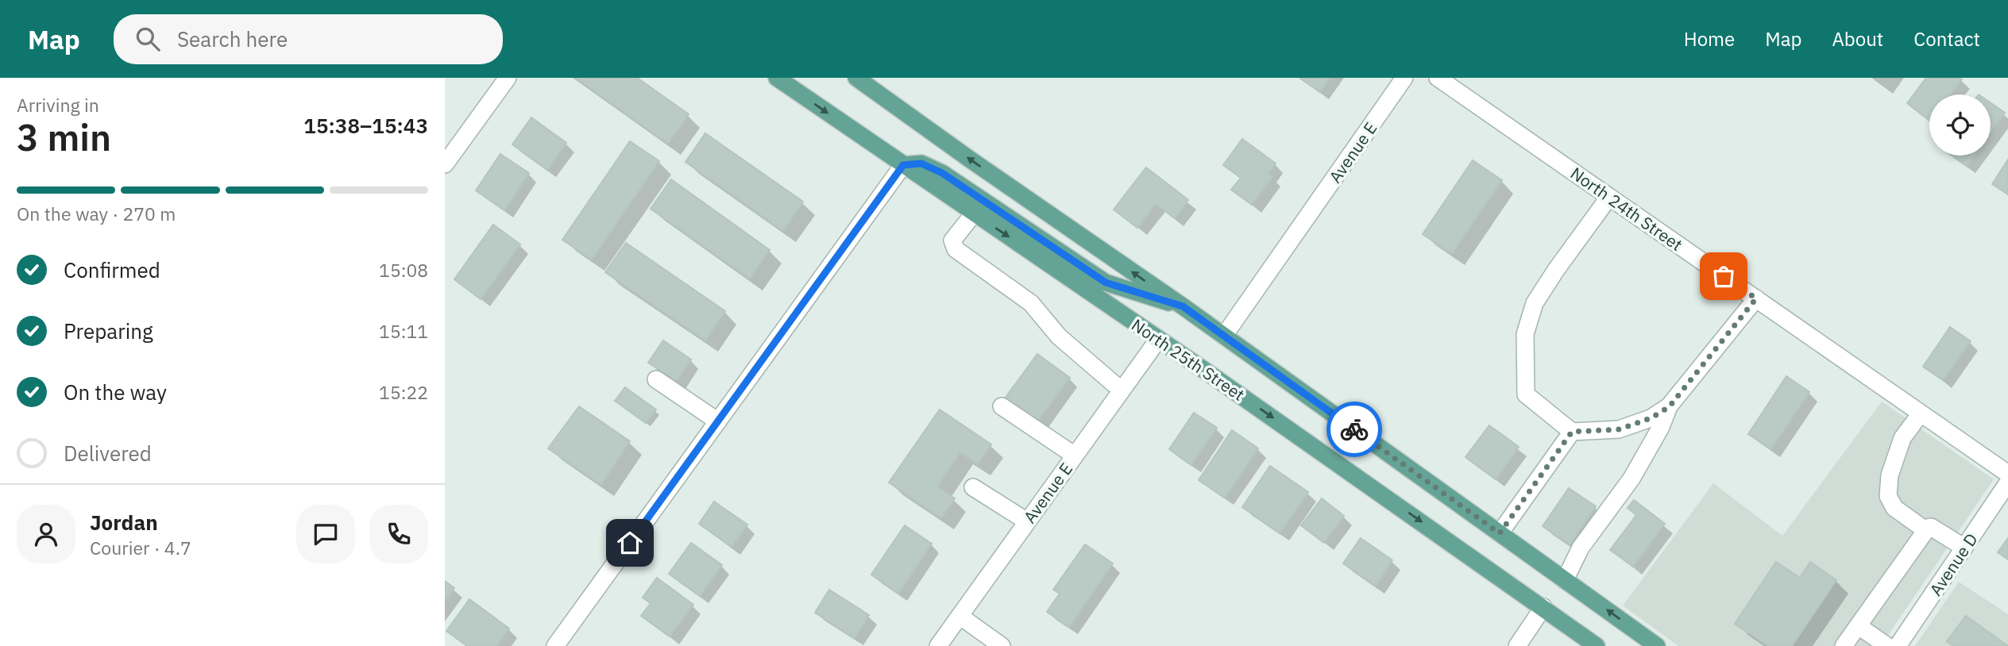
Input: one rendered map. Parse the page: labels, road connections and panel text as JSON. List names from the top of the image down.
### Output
{
  "streets": {
    "main road": ["North 25th Street"],
    "street": ["Avenue E", "North 24th Street", "Avenue D"]
  },
  "crossings": [
    ["Avenue E", "North 25th Street"]
  ],
  "page": {
    "header": "Map",
    "search": "Search here",
    "nav": [
      "Home",
      "Map",
      "About",
      "Contact"
    ],
    "heading": ["3 min", "Arriving in", "15:38–15:43"],
    "panel": ["Jordan", "Courier · 4.7"],
    "bar": "On the way · 270 m",
    "list": [
      ["Confirmed", "15:08"],
      ["Preparing", "15:11"],
      ["On the way", "15:22"],
      "Delivered"
    ]
  }
}
